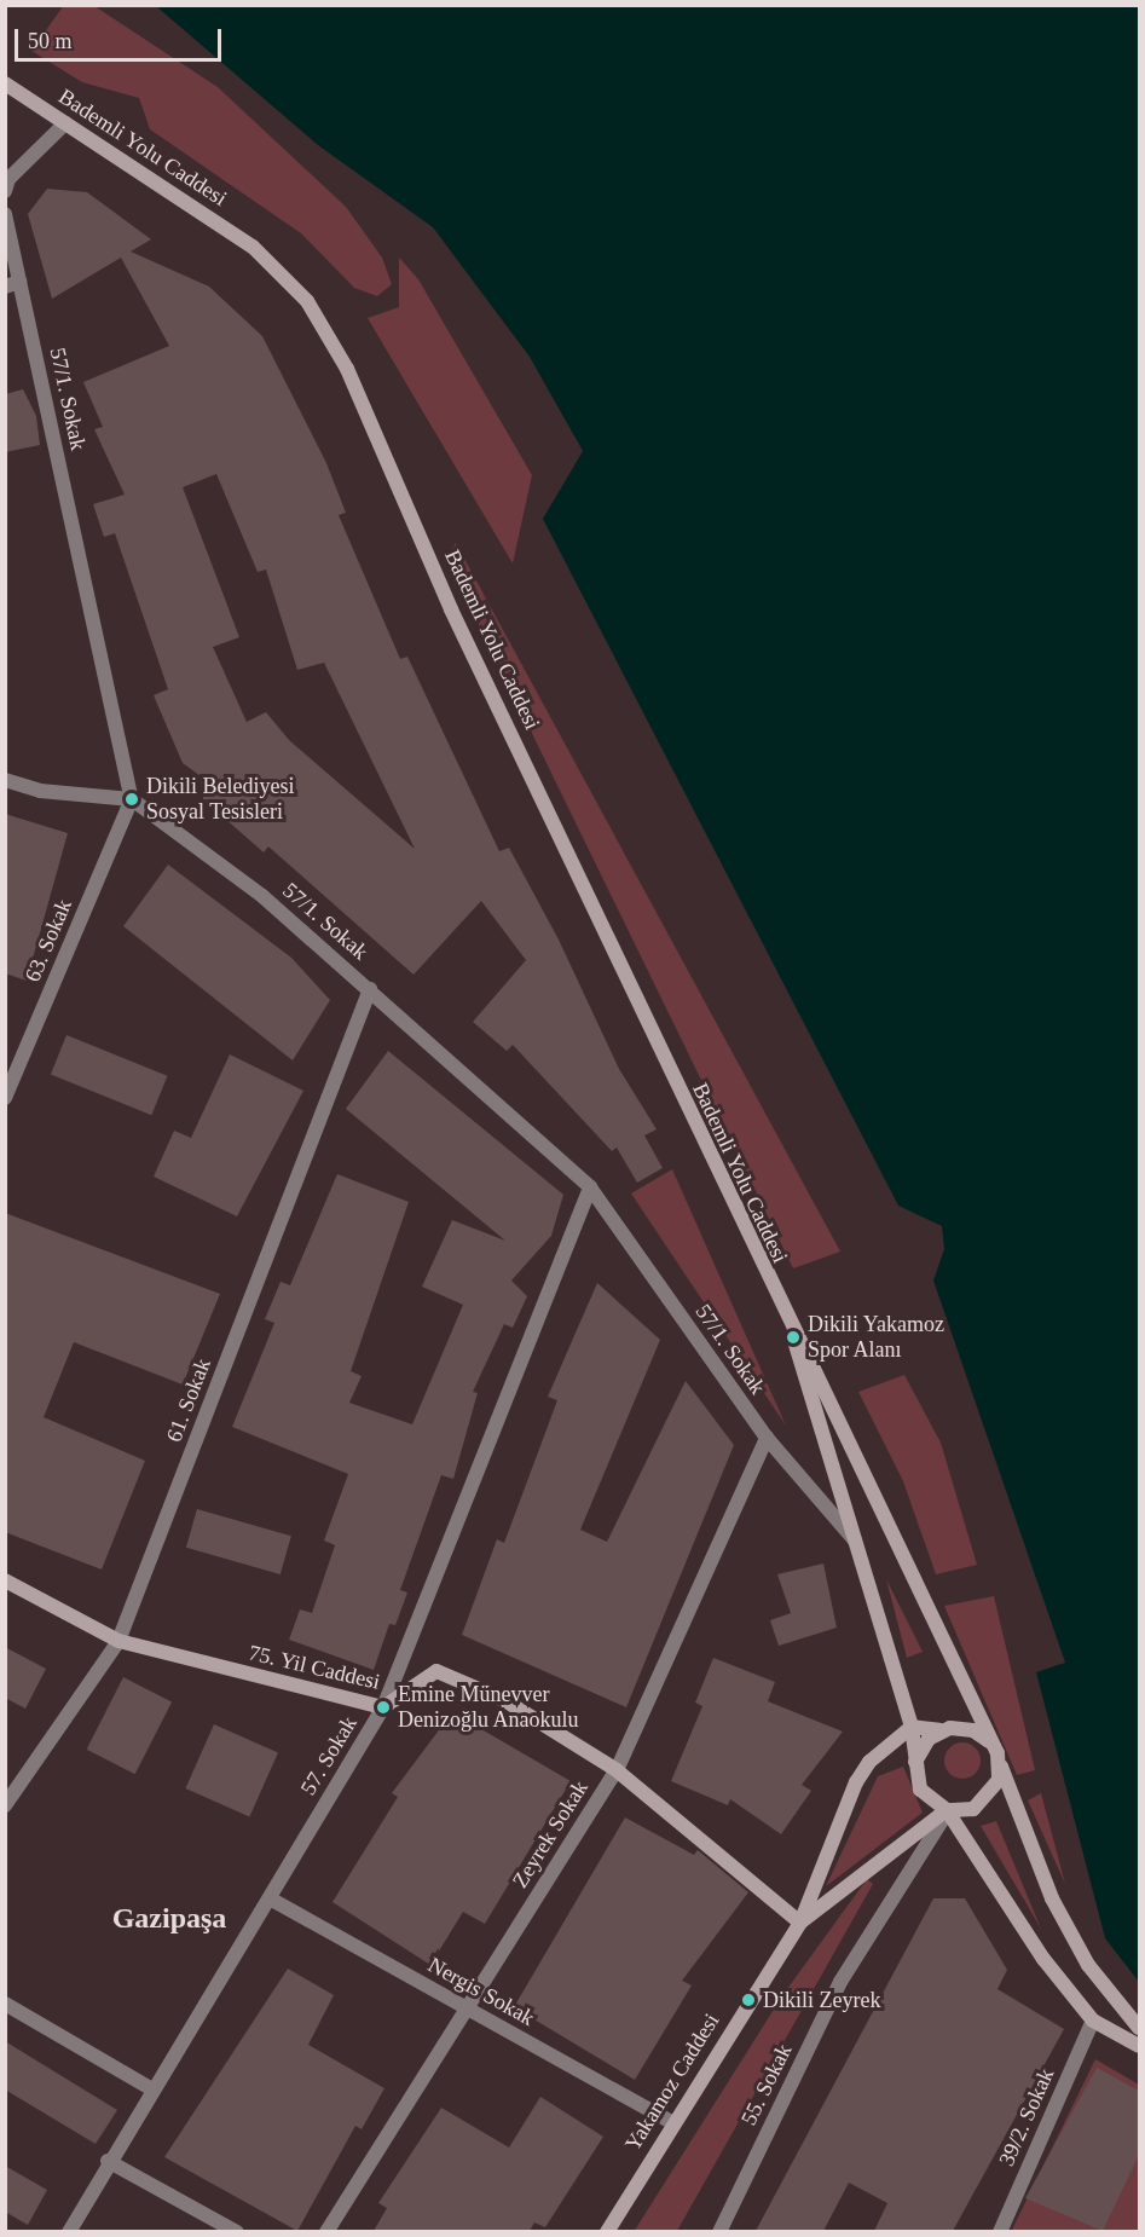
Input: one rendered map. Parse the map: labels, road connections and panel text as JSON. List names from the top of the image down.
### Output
{
  "streets": {
    "main road": ["Bademli Yolu Caddesi", "75. Yil Caddesi", "Yakamoz Caddesi"],
    "street": [
      "57/1. Sokak",
      "63. Sokak",
      "61. Sokak",
      "57. Sokak",
      "Zeyrek Sokak",
      "Nergis Sokak",
      "55. Sokak",
      "39/2. Sokak"
    ]
  },
  "crossings": [
    ["57/1. Sokak", "63. Sokak"],
    ["57/1. Sokak", "61. Sokak"],
    ["57/1. Sokak", "57. Sokak"],
    ["57/1. Sokak", "Zeyrek Sokak"],
    ["61. Sokak", "75. Yil Caddesi"],
    ["75. Yil Caddesi", "57. Sokak"],
    ["75. Yil Caddesi", "Zeyrek Sokak"],
    ["75. Yil Caddesi", "Yakamoz Caddesi"],
    ["57. Sokak", "Nergis Sokak"],
    ["Zeyrek Sokak", "Nergis Sokak"],
    ["Nergis Sokak", "Yakamoz Caddesi"]
  ],
  "districts": ["Gazipaşa"],
  "places": [
    "Dikili Belediyesi Sosyal Tesisleri",
    "Dikili Yakamoz Spor Alanı",
    "Emine Münevver Denizoğlu Anaokulu",
    "Dikili Zeyrek"
  ],
  "scale_bar": "50 m"
}
